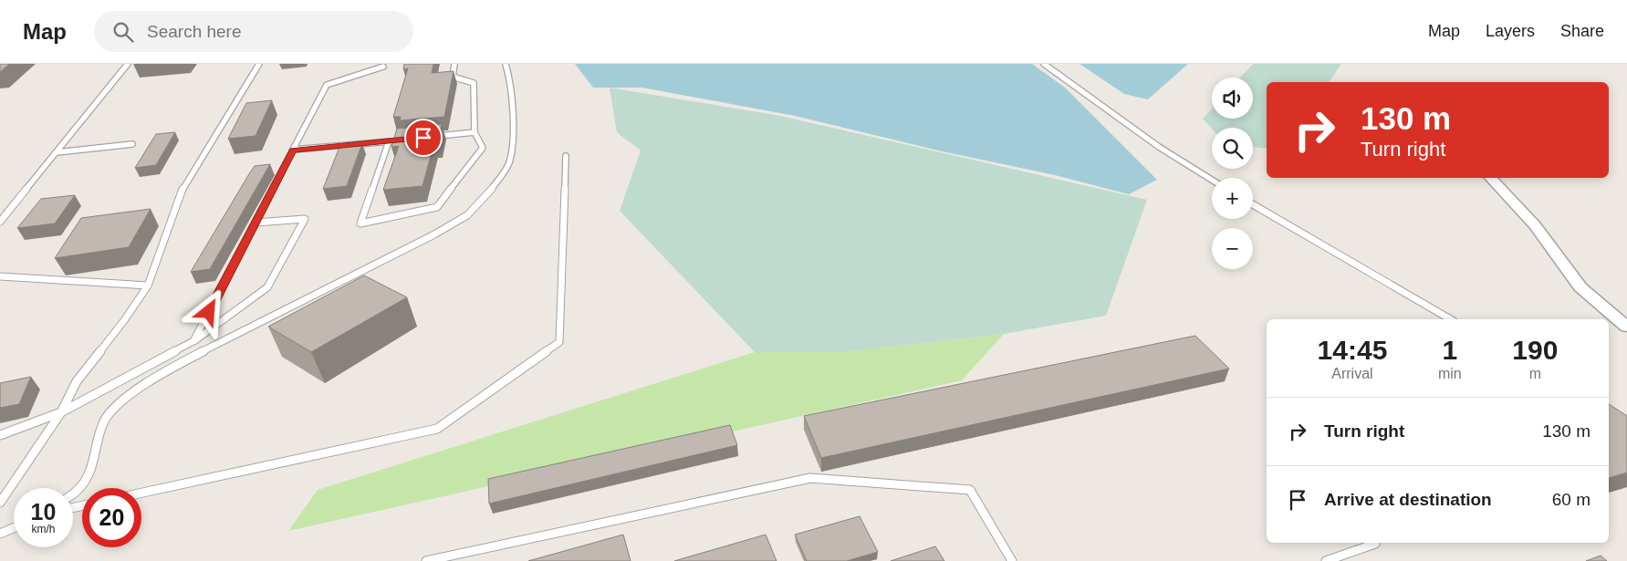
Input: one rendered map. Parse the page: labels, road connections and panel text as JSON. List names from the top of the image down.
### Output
{
  "page": {
    "header": "Map",
    "search": "Search here",
    "nav": ["Map", "Layers", "Share"],
    "map_buttons": ["+", "−"],
    "turn": ["130 m", "Turn right"],
    "eta": [
      "14:45",
      "Arrival",
      "1",
      "min",
      "190",
      "m"
    ],
    "list": [
      {
        "name": "Turn right",
        "value": "130 m"
      },
      {
        "name": "Arrive at destination",
        "value": "60 m"
      }
    ],
    "speed": "10 km/h",
    "limit": "20"
  }
}
